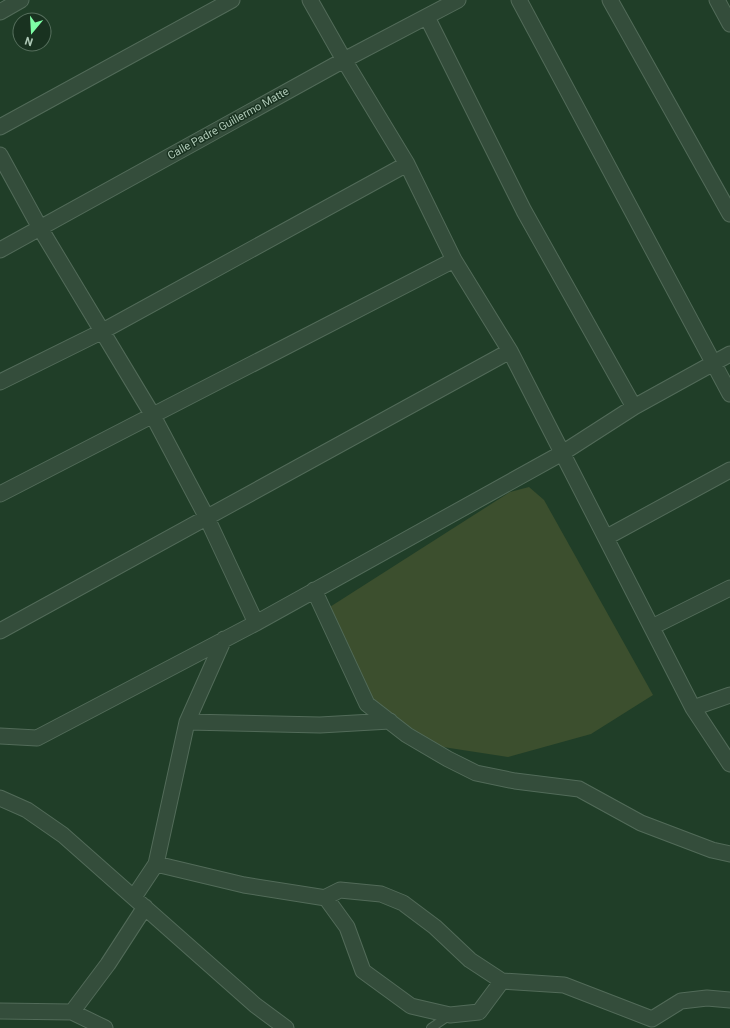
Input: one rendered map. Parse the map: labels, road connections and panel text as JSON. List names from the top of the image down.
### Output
{
  "streets": {
    "street": ["Calle Padre Guillermo Matte"]
  },
  "north": "bottom"
}
